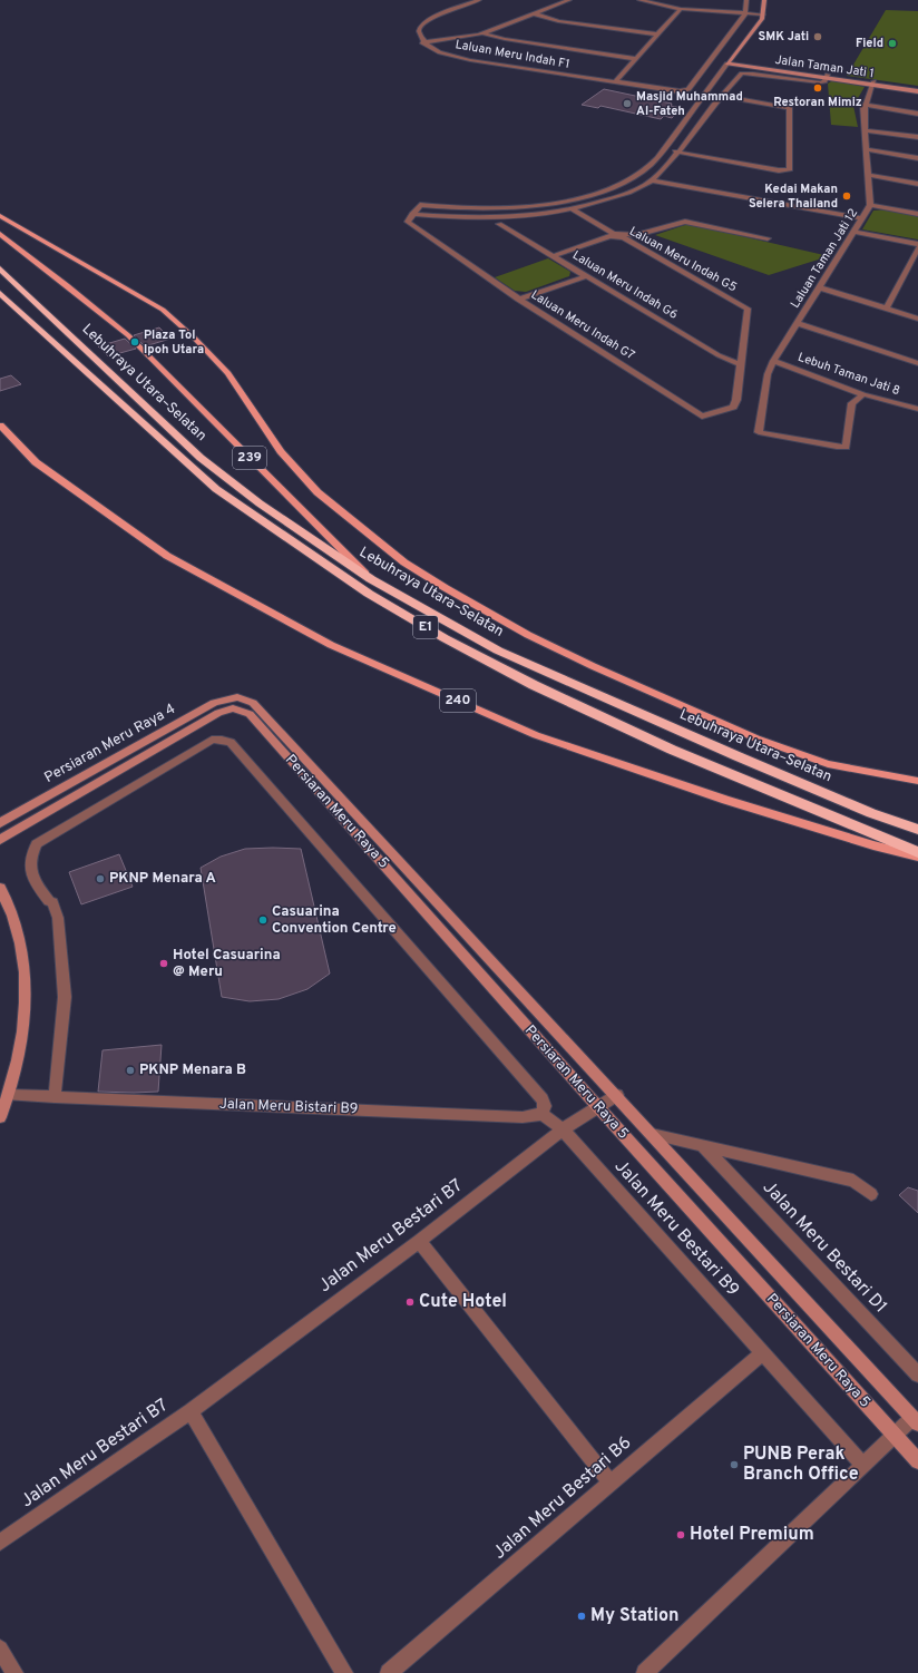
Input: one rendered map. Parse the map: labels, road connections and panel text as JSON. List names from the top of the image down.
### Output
{
  "streets": {
    "highway": ["Lebuhraya Utara–Selatan", "E1"],
    "main road": ["239", "240"],
    "street": [
      "Laluan Meru Indah F1",
      "Jalan Taman Jati 1",
      "Laluan Taman Jati 12",
      "Laluan Meru Indah G5",
      "Laluan Meru Indah G6",
      "Laluan Meru Indah G7",
      "Lebuh Taman Jati 8",
      "Persiaran Meru Raya 4",
      "Persiaran Meru Raya 5",
      "Jalan Meru Bistari B9",
      "Jalan Meru Bestari B9",
      "Jalan Meru Bestari B7",
      "Jalan Meru Bestari D1",
      "Jalan Meru Bestari B6"
    ]
  },
  "crossings": [
    ["Jalan Taman Jati 1", "Laluan Taman Jati 12"],
    ["Laluan Taman Jati 12", "Lebuh Taman Jati 8"],
    ["Laluan Meru Indah G5", "Laluan Meru Indah G6"],
    ["Laluan Meru Indah G5", "Laluan Meru Indah G7"],
    ["Laluan Meru Indah G6", "Laluan Meru Indah G7"],
    ["Lebuhraya Utara–Selatan", "239"],
    ["Persiaran Meru Raya 4", "Persiaran Meru Raya 5"],
    ["Persiaran Meru Raya 5", "Jalan Meru Bestari B7"],
    ["Jalan Meru Bestari B9", "Jalan Meru Bestari B7"],
    ["Jalan Meru Bestari B9", "Jalan Meru Bestari B6"]
  ],
  "places": [
    "SMK Jati",
    "Field",
    "Restoran Mimiz",
    "Masjid Muhammad Al-Fateh",
    "Kedai Makan Selera Thailand",
    "Plaza Tol Ipoh Utara",
    "PKNP Menara A",
    "Casuarina Convention Centre",
    "Hotel Casuarina @ Meru",
    "PKNP Menara B",
    "Cute Hotel",
    "PUNB Perak Branch Office",
    "Hotel Premium",
    "My Station"
  ]
}
